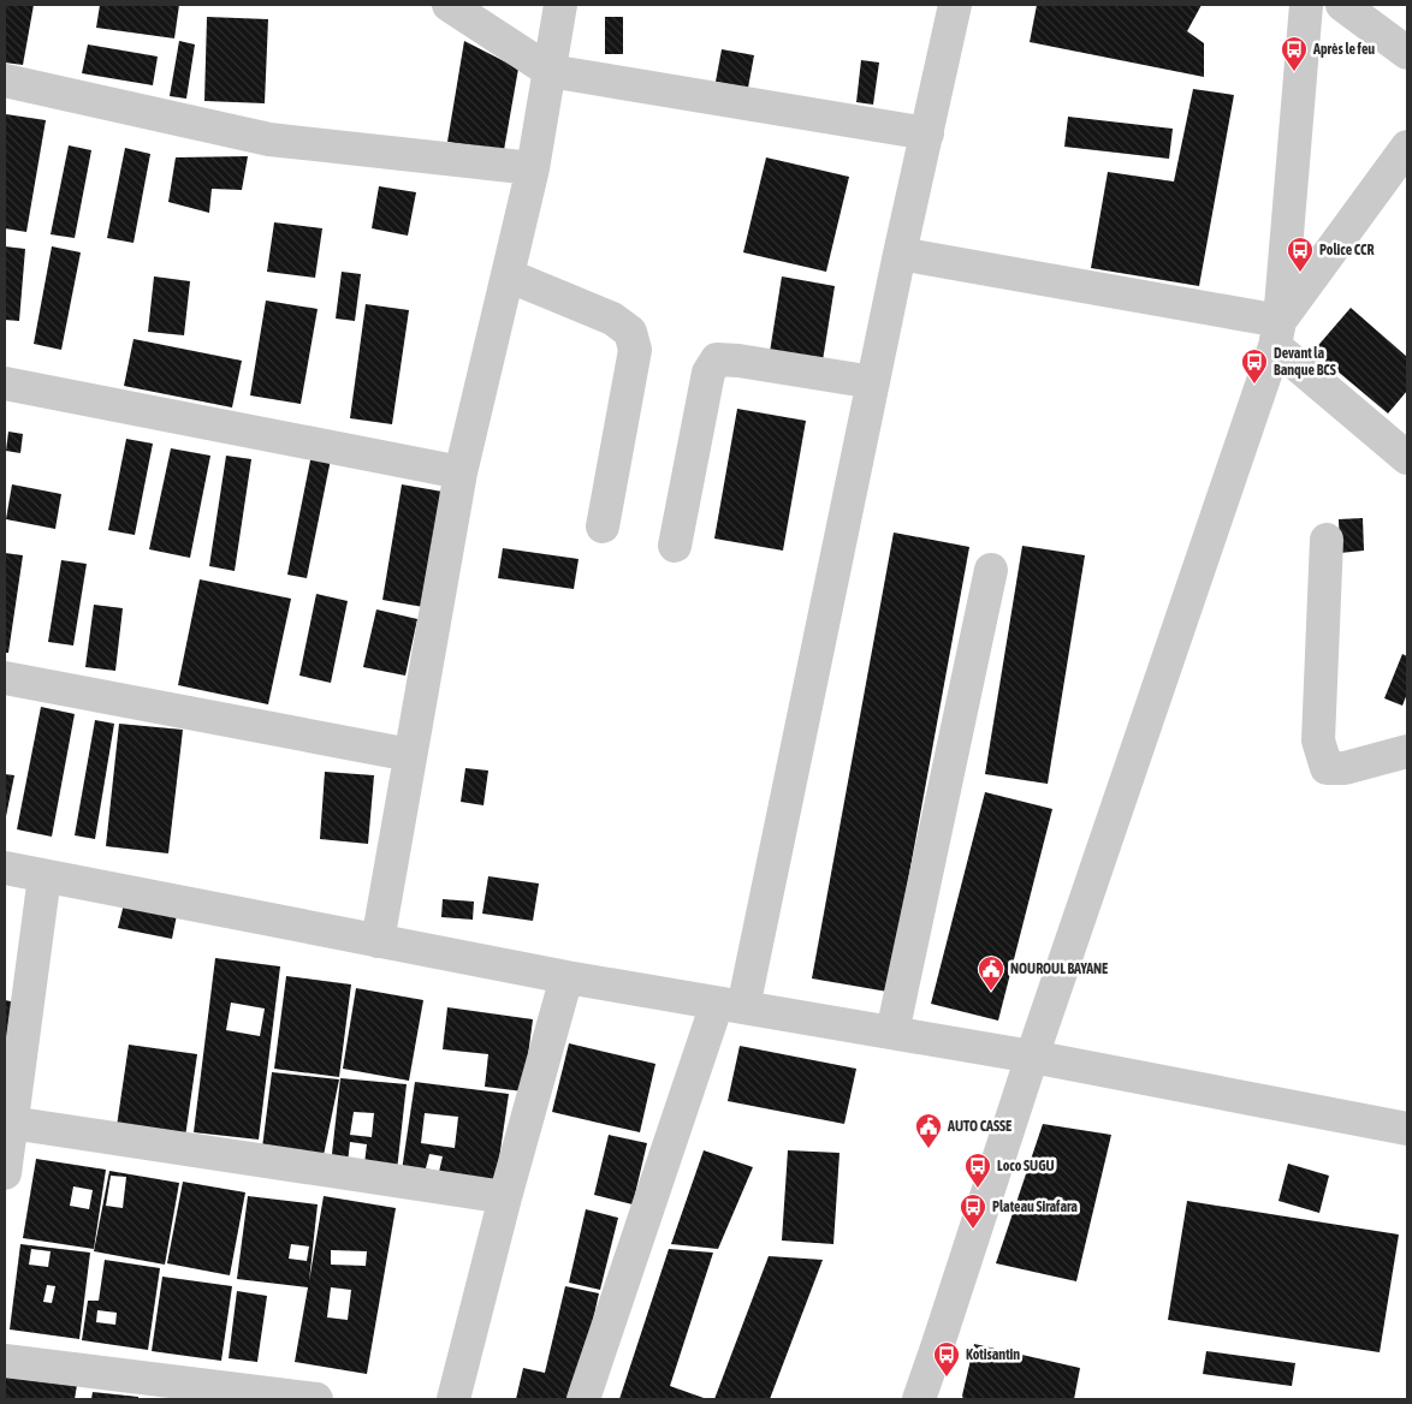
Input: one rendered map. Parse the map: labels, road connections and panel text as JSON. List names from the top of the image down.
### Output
{
  "places": {
    "bus stop": [
      "Après le feu",
      "Police CCR",
      "Devant la Banque BCS",
      "Loco SUGU",
      "Plateau Sirafara",
      "Kotisantin"
    ],
    "public building": ["NOUROUL BAYANE", "AUTO CASSE"]
  }
}
